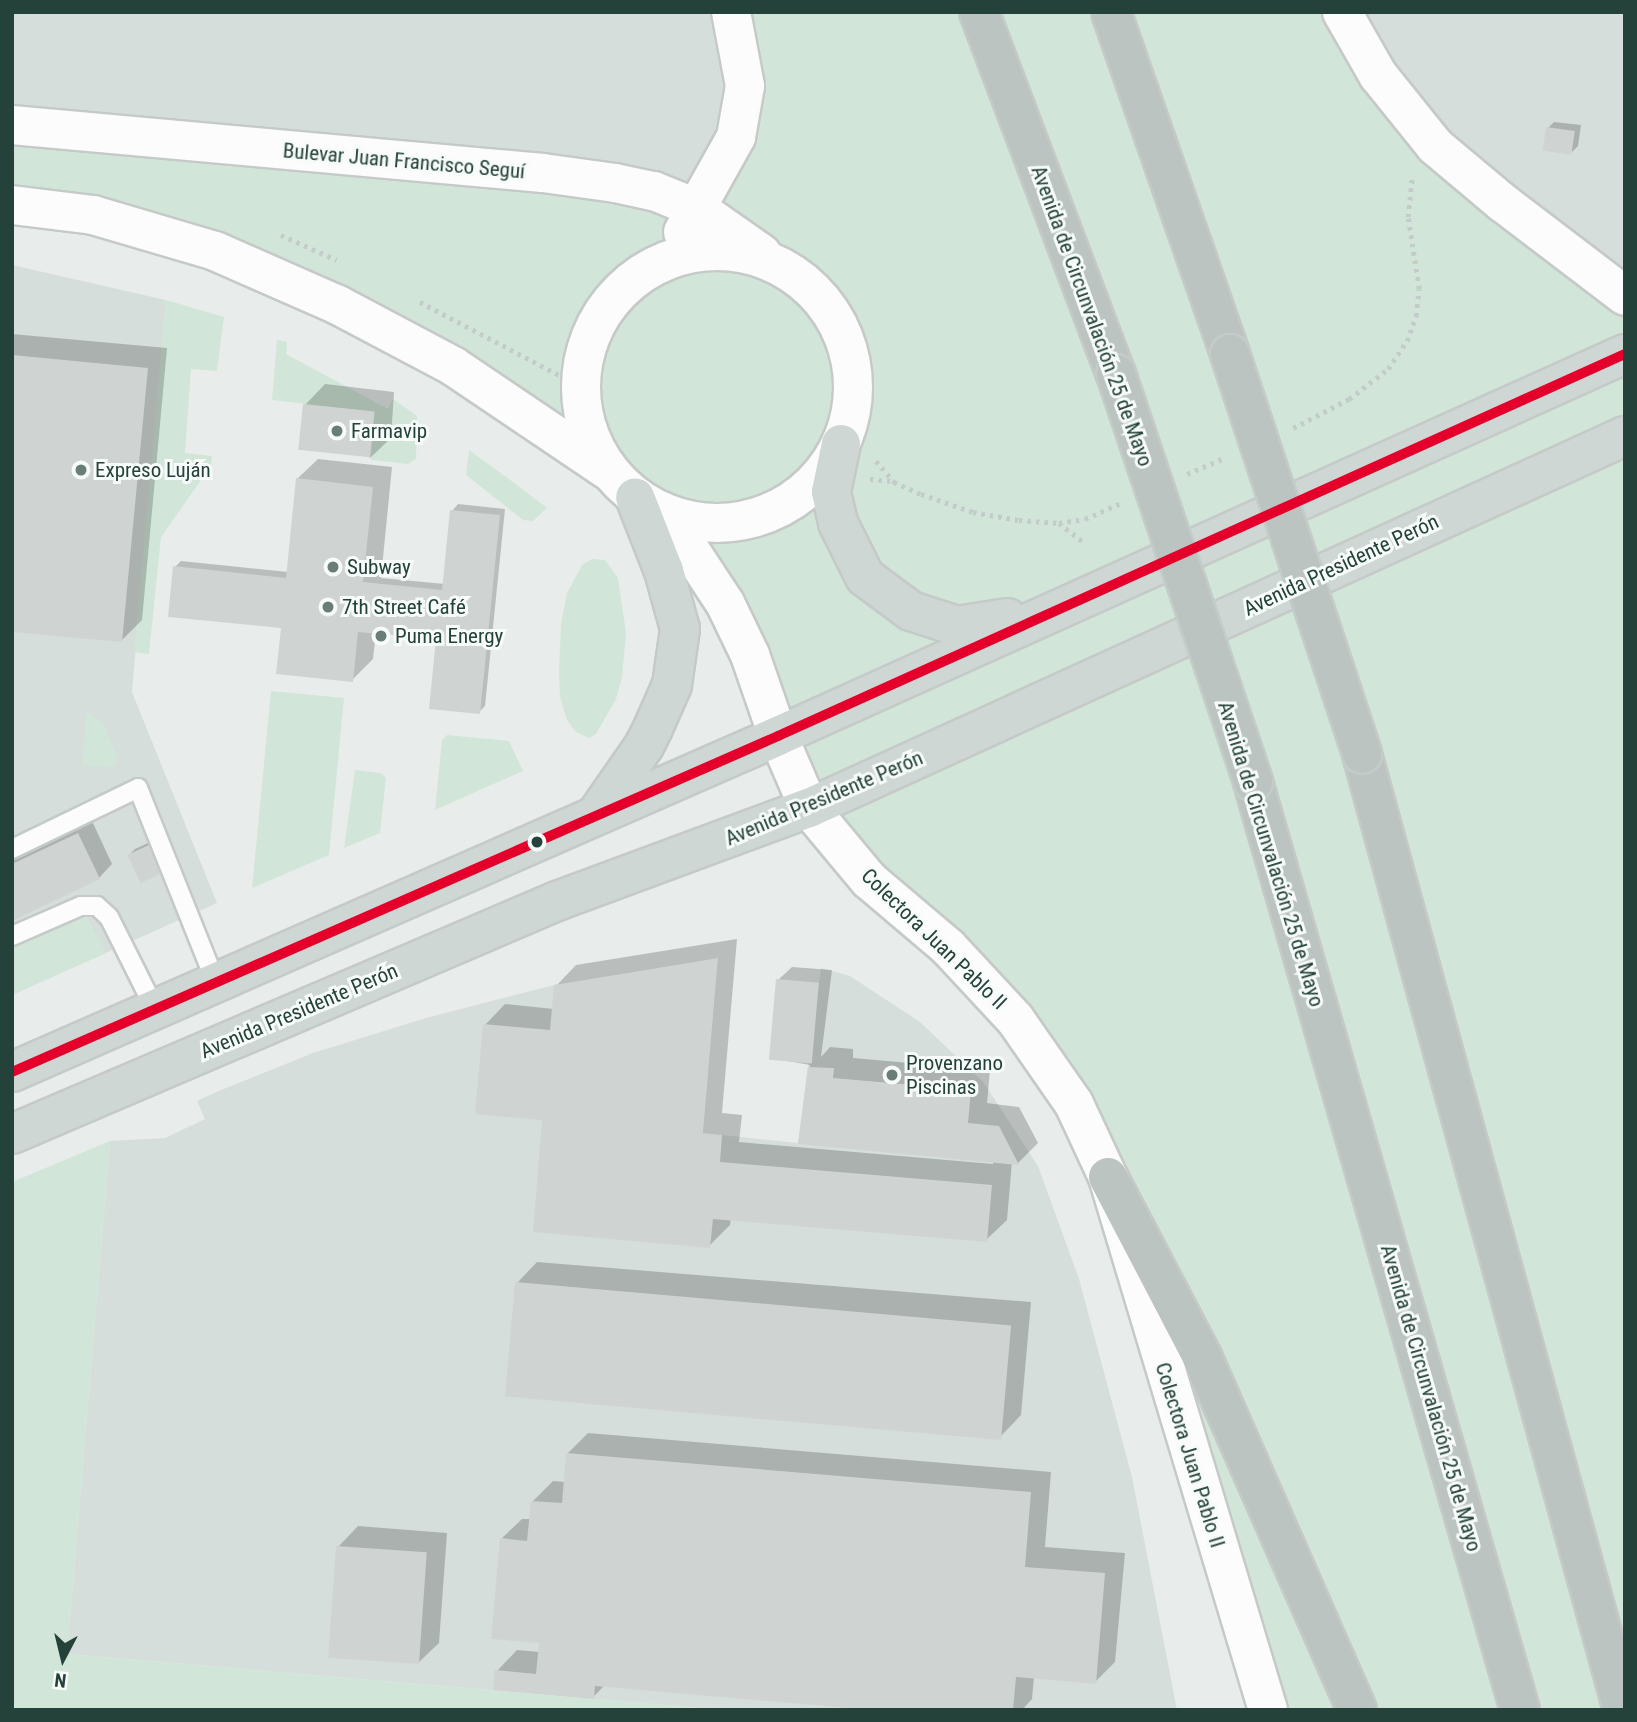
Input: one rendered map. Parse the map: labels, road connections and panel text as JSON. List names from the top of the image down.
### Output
{
  "streets": {
    "highway": ["Avenida de Circunvalación 25 de Mayo"],
    "main road": ["Bulevar Juan Francisco Seguí", "Avenida Presidente Perón", "Colectora Juan Pablo II"]
  },
  "crossings": [
    ["Avenida Presidente Perón", "Colectora Juan Pablo II"]
  ],
  "places": [
    "Farmavip",
    "Expreso Luján",
    "Subway",
    "7th Street Café",
    "Puma Energy",
    "Provenzano Piscinas"
  ],
  "north": "bottom"
}
